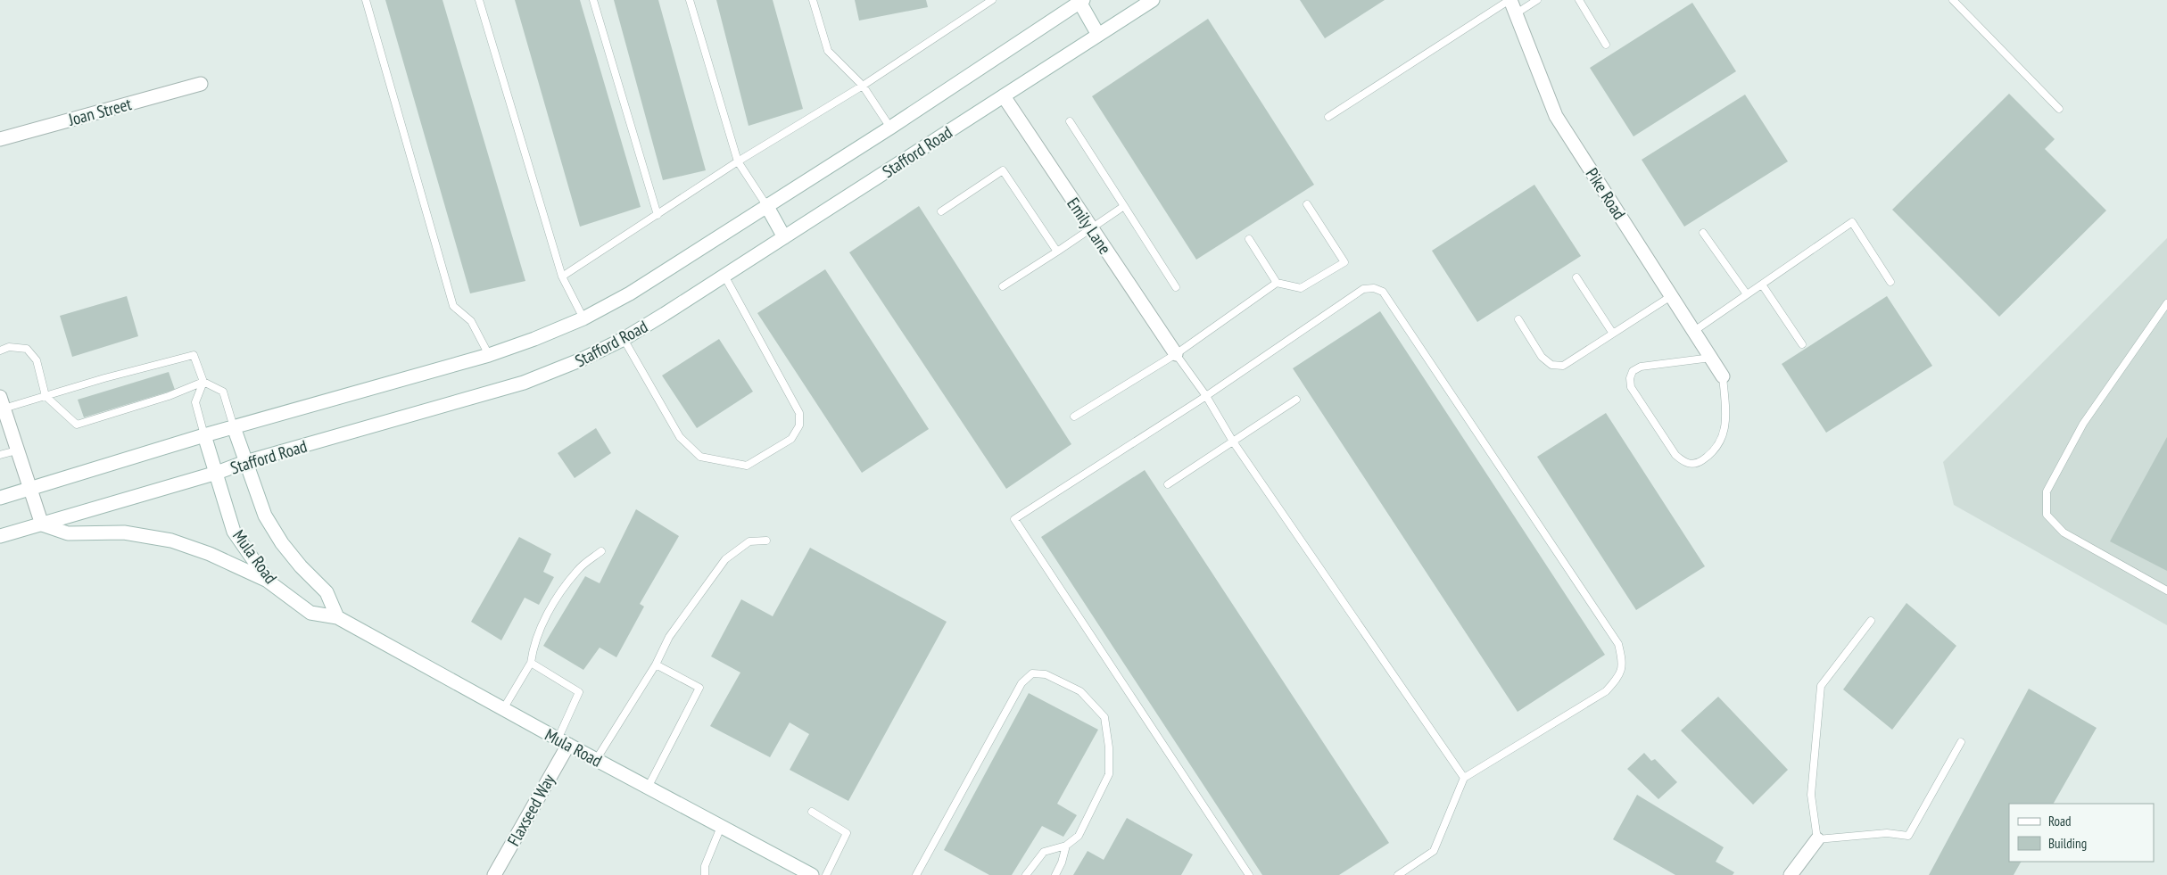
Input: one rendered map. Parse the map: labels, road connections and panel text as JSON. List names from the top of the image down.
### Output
{
  "streets": {
    "main road": [
      "Joan Street",
      "Stafford Road",
      "Pike Road",
      "Emily Lane",
      "Mula Road",
      "Flaxseed Way"
    ]
  },
  "crossings": [
    ["Stafford Road", "Emily Lane"],
    ["Stafford Road", "Mula Road"],
    ["Mula Road", "Flaxseed Way"]
  ],
  "legend": ["Road", "Building"]
}
